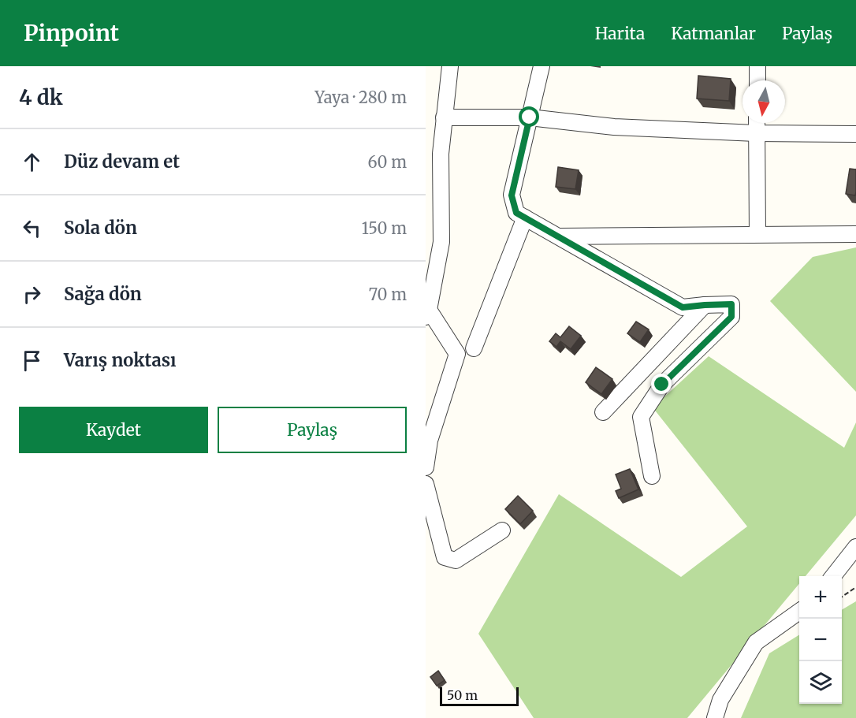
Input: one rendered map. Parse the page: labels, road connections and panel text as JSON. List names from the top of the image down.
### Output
{
  "scale_bar": "50 m",
  "north": "bottom",
  "page": {
    "header": "Pinpoint",
    "nav": ["Harita", "Katmanlar", "Paylaş"],
    "heading": ["4 dk", "Yaya · 280 m"],
    "list": [
      ["Düz devam et", "60 m"],
      ["Sola dön", "150 m"],
      ["Sağa dön", "70 m"],
      "Varış noktası"
    ],
    "buttons": ["Kaydet", "Paylaş"],
    "map_buttons": ["+", "−"],
    "scale": "50 m"
  }
}
